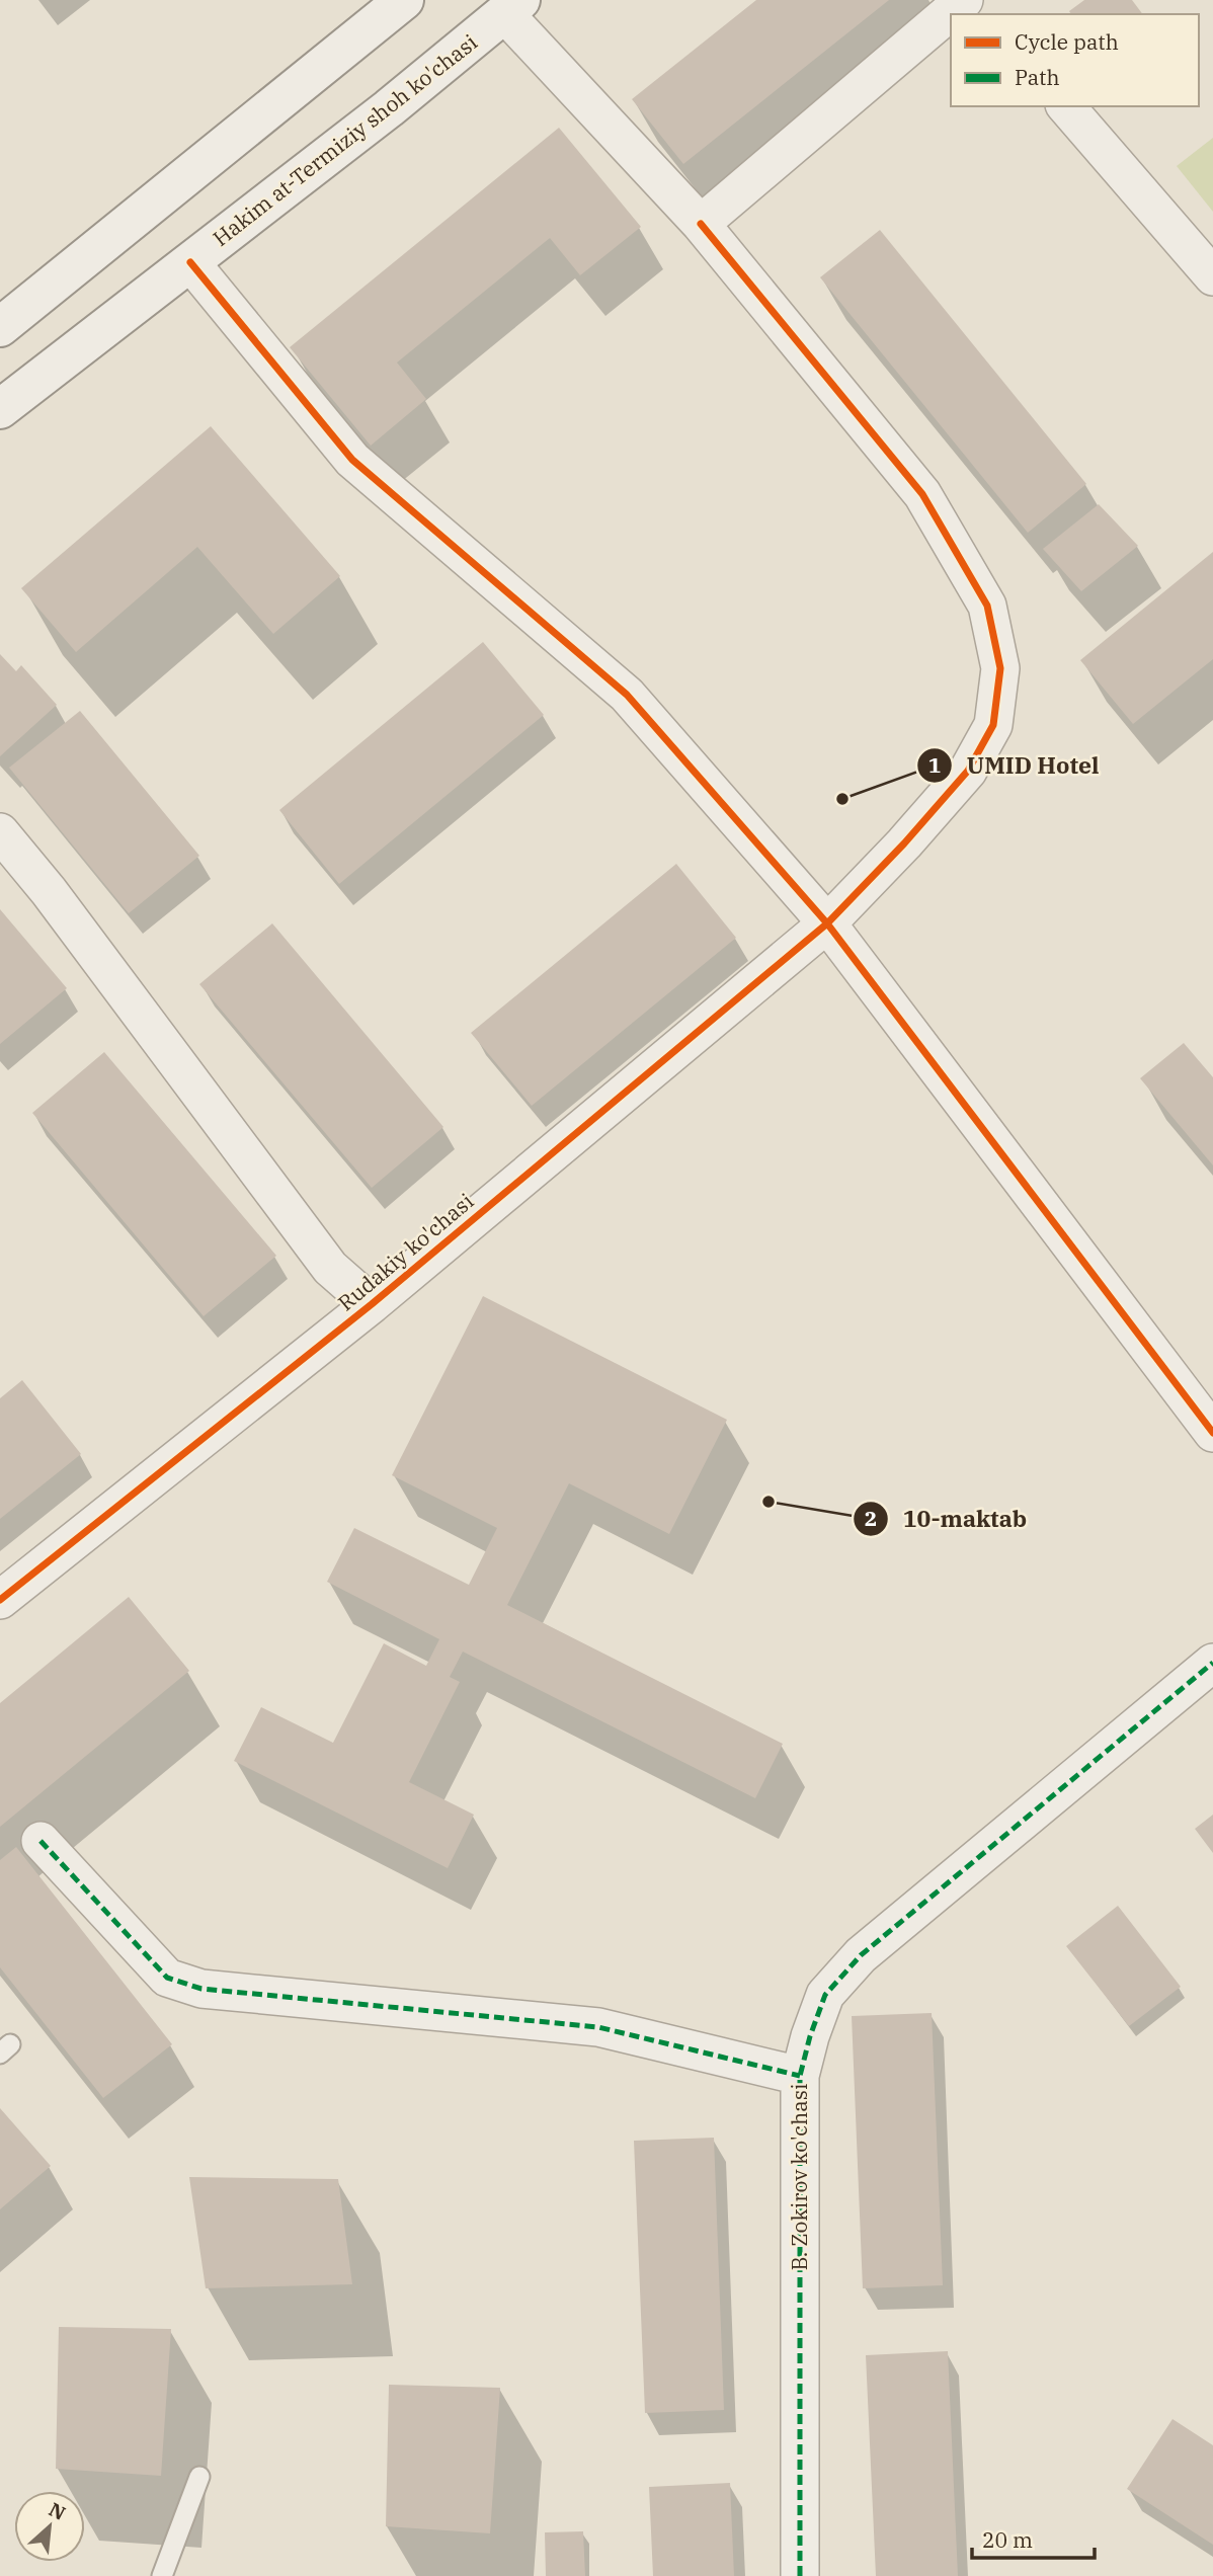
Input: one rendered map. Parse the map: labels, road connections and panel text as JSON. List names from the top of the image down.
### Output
{
  "streets": {
    "main road": ["Hakim at-Termiziy shoh ko'chasi"],
    "street": ["Rudakiy ko'chasi", "B. Zokirov ko'chasi"]
  },
  "crossings": [
    ["Hakim at-Termiziy shoh ko'chasi", "Rudakiy ko'chasi"]
  ],
  "places": ["UMID Hotel", "10-maktab"],
  "legend": ["Cycle path", "Path"],
  "scale_bar": "20 m",
  "north": "top right"
}
